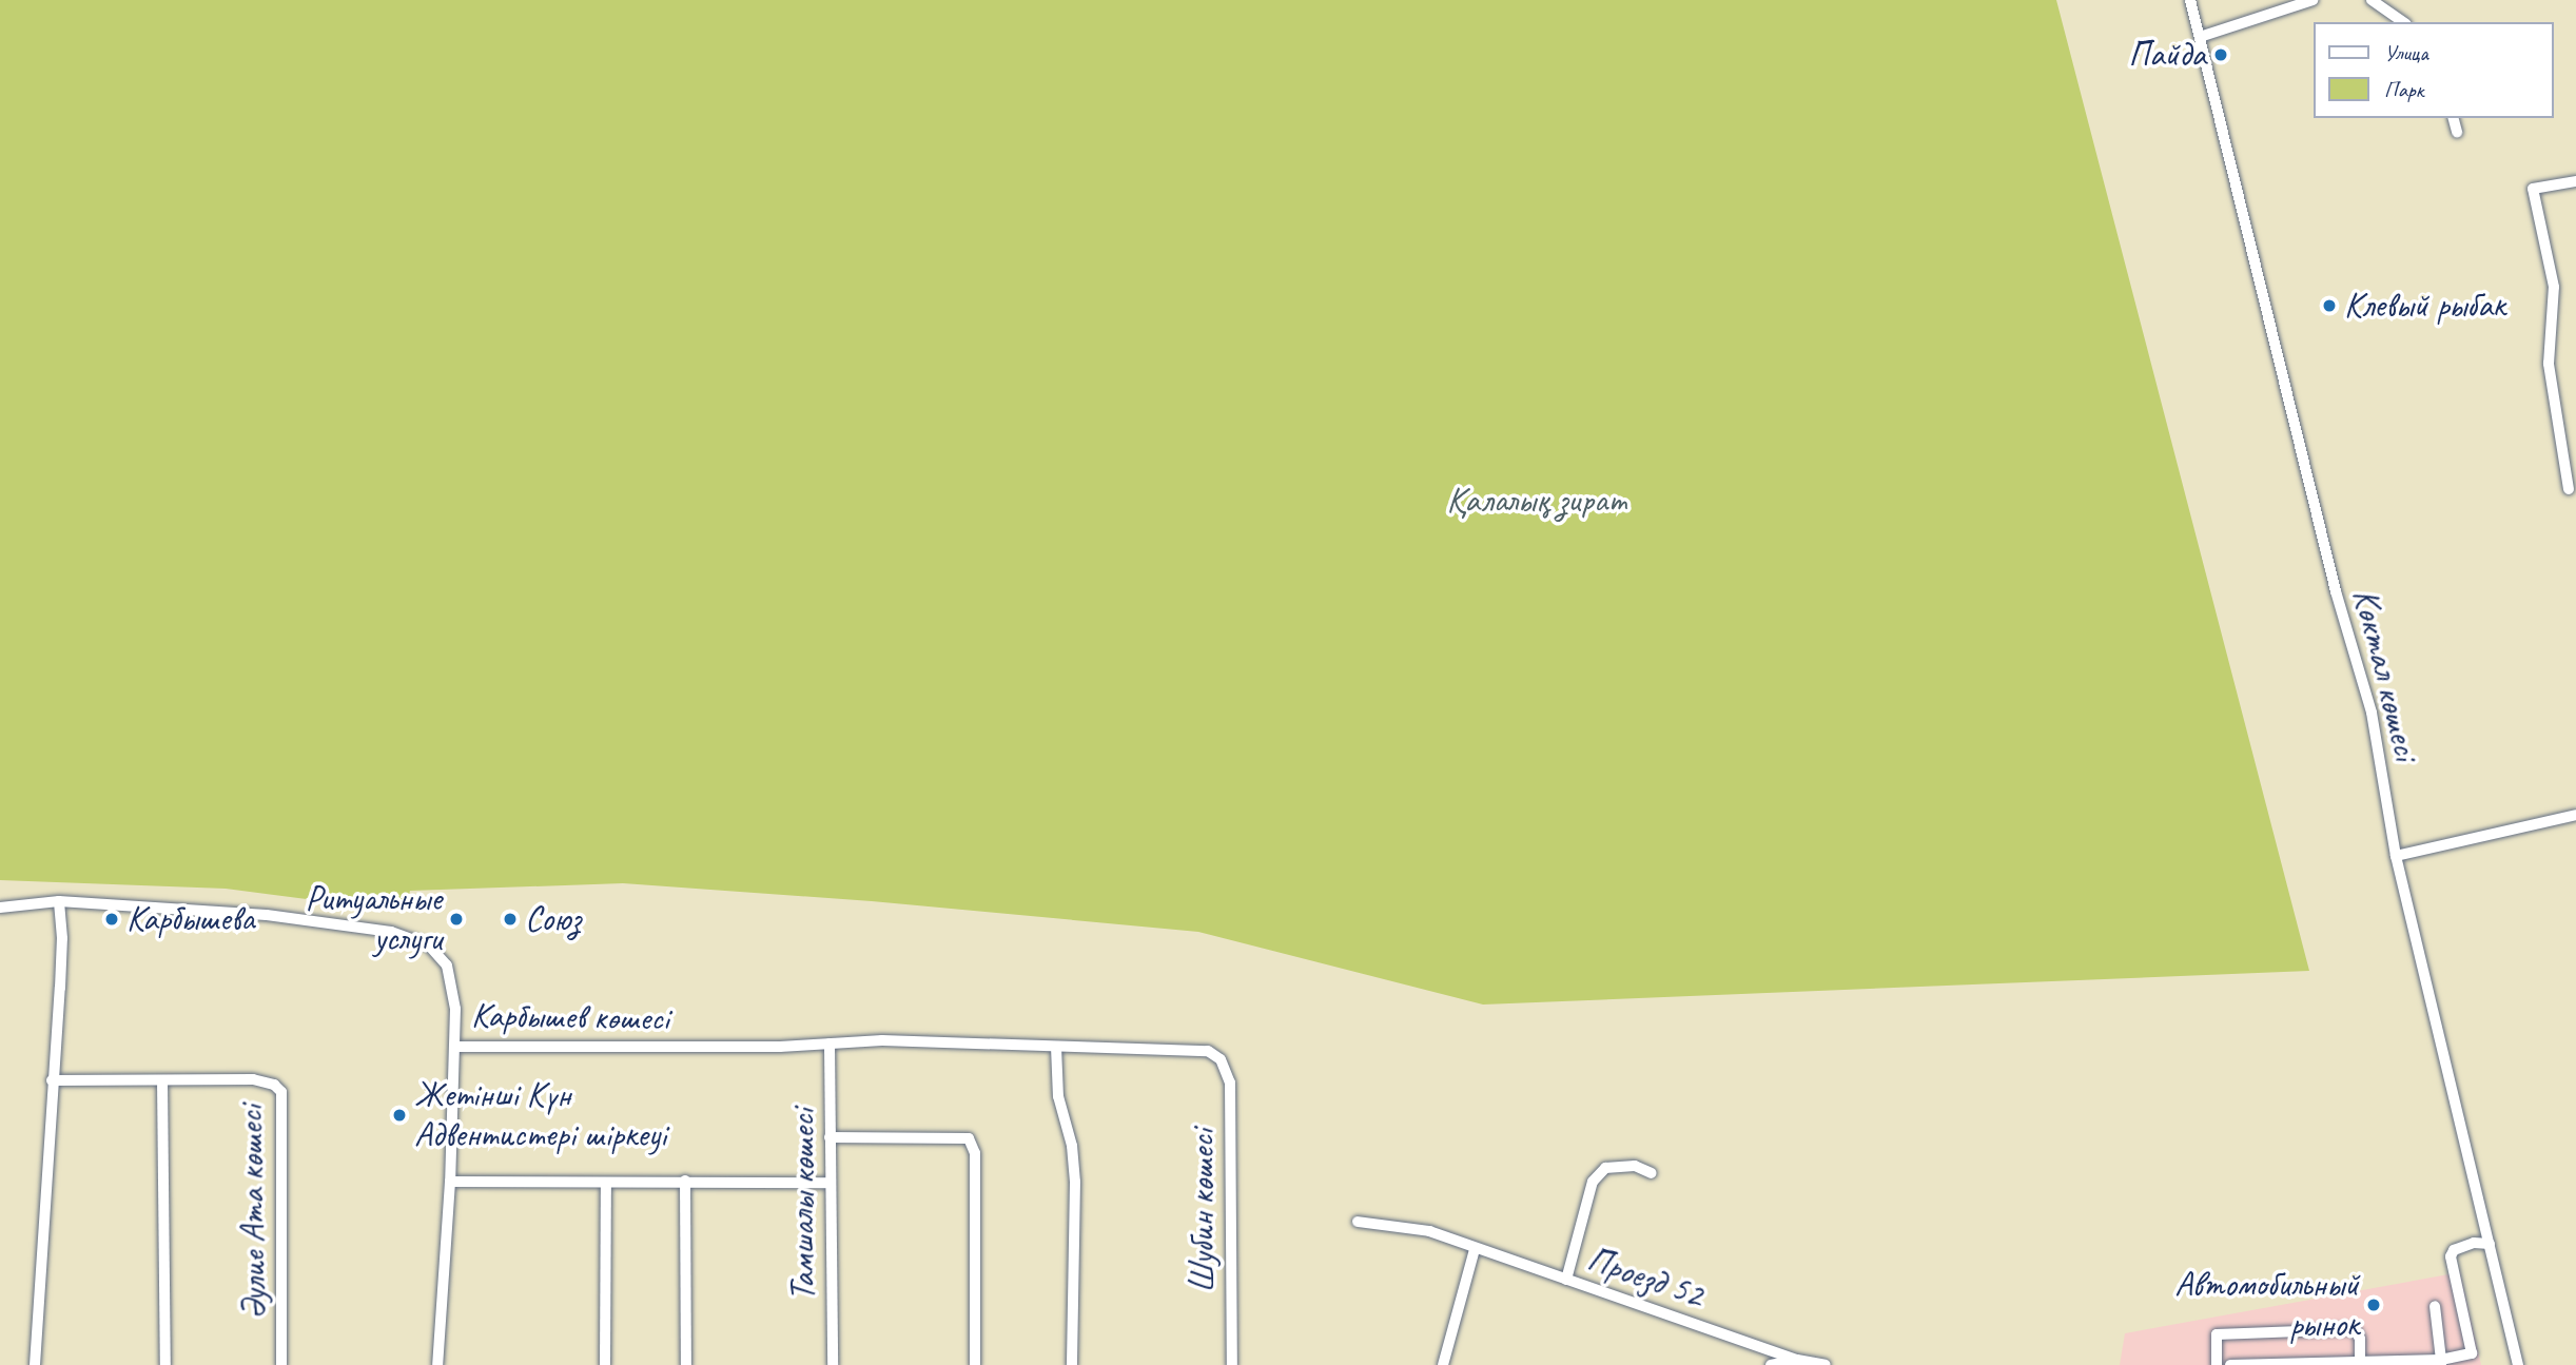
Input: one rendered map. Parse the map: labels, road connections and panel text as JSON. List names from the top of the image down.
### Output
{
  "streets": {
    "street": [
      "Көктал көшесі",
      "Карбышев көшесі",
      "Тамшалы көшесі",
      "Шубин көшесі",
      "Әулие Ата көшесі",
      "Проезд 52"
    ]
  },
  "crossings": [
    ["Карбышев көшесі", "Тамшалы көшесі"],
    ["Карбышев көшесі", "Шубин көшесі"]
  ],
  "parks": ["Қалалық зират"],
  "places": [
    "Пайда",
    "Клевый рыбак",
    "Карбышева",
    "Ритуальные услуги",
    "Союз",
    "Жетінші Күн Адвентистері шіркеуі",
    "Автомобильный рынок"
  ],
  "legend": ["Улица", "Парк"]
}
